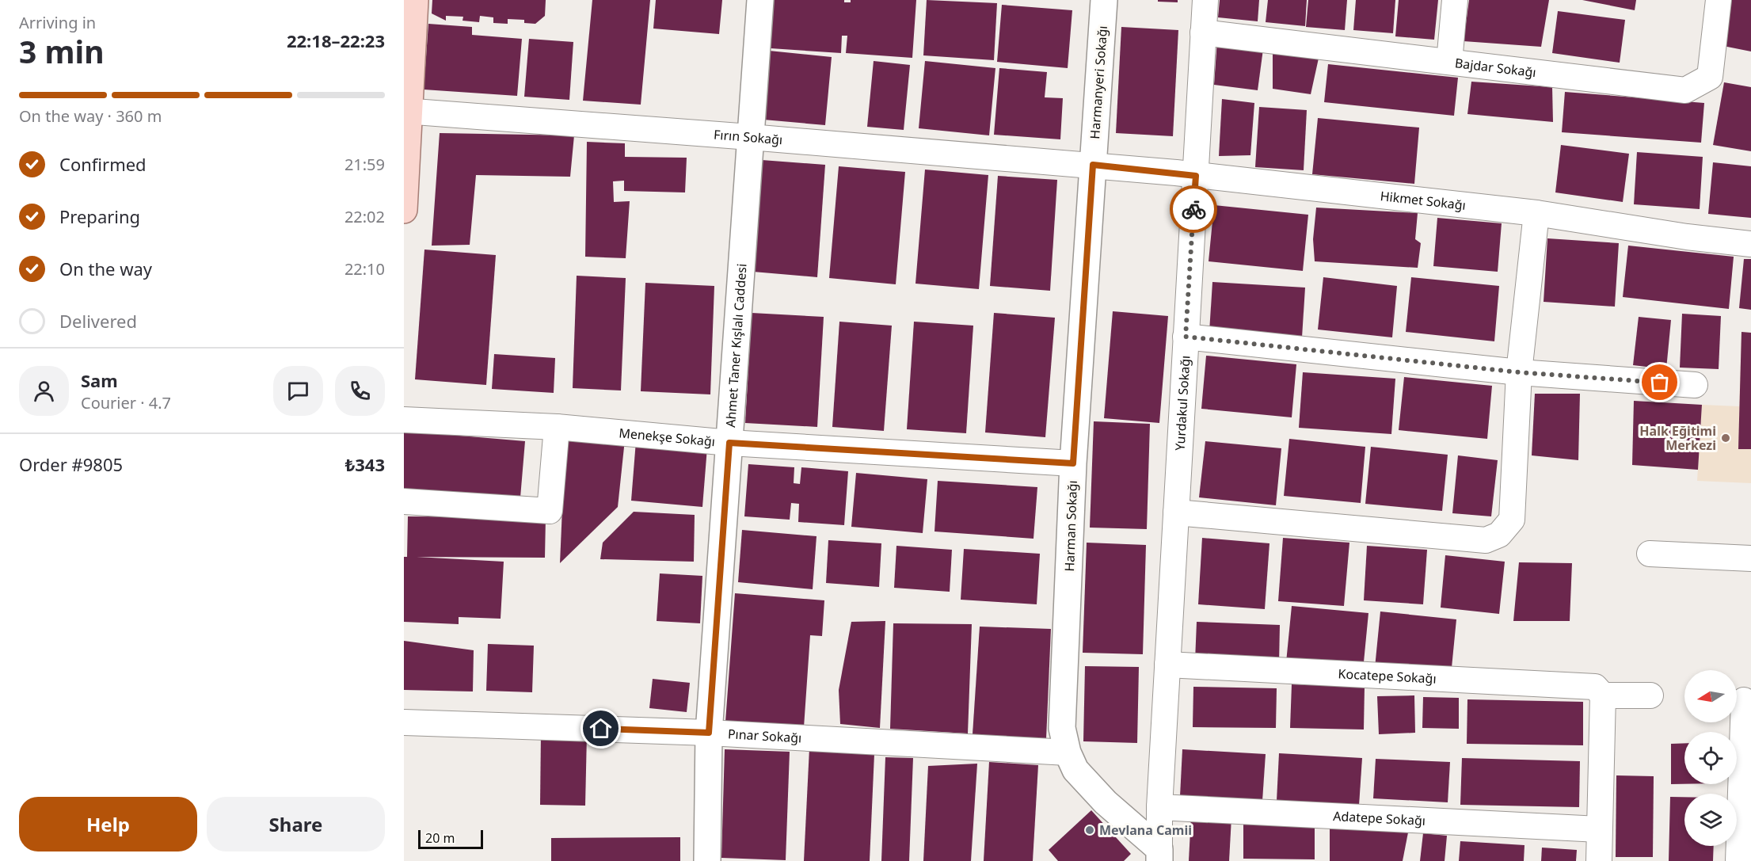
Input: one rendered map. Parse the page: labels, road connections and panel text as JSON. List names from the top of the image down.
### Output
{
  "streets": {
    "street": [
      "Bajdar Sokağı",
      "Harmanyeri Sokağı",
      "Fırın Sokağı",
      "Hikmet Sokağı",
      "Ahmet Taner Kışlalı Caddesi",
      "Yurdakul Sokağı",
      "Menekşe Sokağı",
      "Harman Sokağı",
      "Kocatepe Sokağı",
      "Pınar Sokağı",
      "Adatepe Sokağı"
    ]
  },
  "crossings": [
    ["Bajdar Sokağı", "Yurdakul Sokağı"],
    ["Harmanyeri Sokağı", "Fırın Sokağı"],
    ["Harmanyeri Sokağı", "Hikmet Sokağı"],
    ["Harmanyeri Sokağı", "Harman Sokağı"],
    ["Fırın Sokağı", "Hikmet Sokağı"],
    ["Fırın Sokağı", "Ahmet Taner Kışlalı Caddesi"],
    ["Fırın Sokağı", "Harman Sokağı"],
    ["Hikmet Sokağı", "Yurdakul Sokağı"],
    ["Hikmet Sokağı", "Harman Sokağı"],
    ["Ahmet Taner Kışlalı Caddesi", "Menekşe Sokağı"],
    ["Ahmet Taner Kışlalı Caddesi", "Pınar Sokağı"],
    ["Yurdakul Sokağı", "Harman Sokağı"],
    ["Yurdakul Sokağı", "Kocatepe Sokağı"],
    ["Yurdakul Sokağı", "Adatepe Sokağı"],
    ["Menekşe Sokağı", "Harman Sokağı"],
    ["Harman Sokağı", "Pınar Sokağı"],
    ["Harman Sokağı", "Adatepe Sokağı"]
  ],
  "places": ["Halk Eğitimi Merkezi", "Mevlana Camii"],
  "scale_bar": "20 m",
  "north": "left",
  "page": {
    "heading": ["3 min", "Arriving in", "22:18–22:23"],
    "panel": [
      "Sam",
      "Courier · 4.7",
      "Order #9805",
      "₺343"
    ],
    "bar": "On the way · 360 m",
    "list": [
      ["Confirmed", "21:59"],
      ["Preparing", "22:02"],
      ["On the way", "22:10"],
      "Delivered"
    ],
    "buttons": ["Help", "Share"],
    "scale": "20 m"
  }
}
